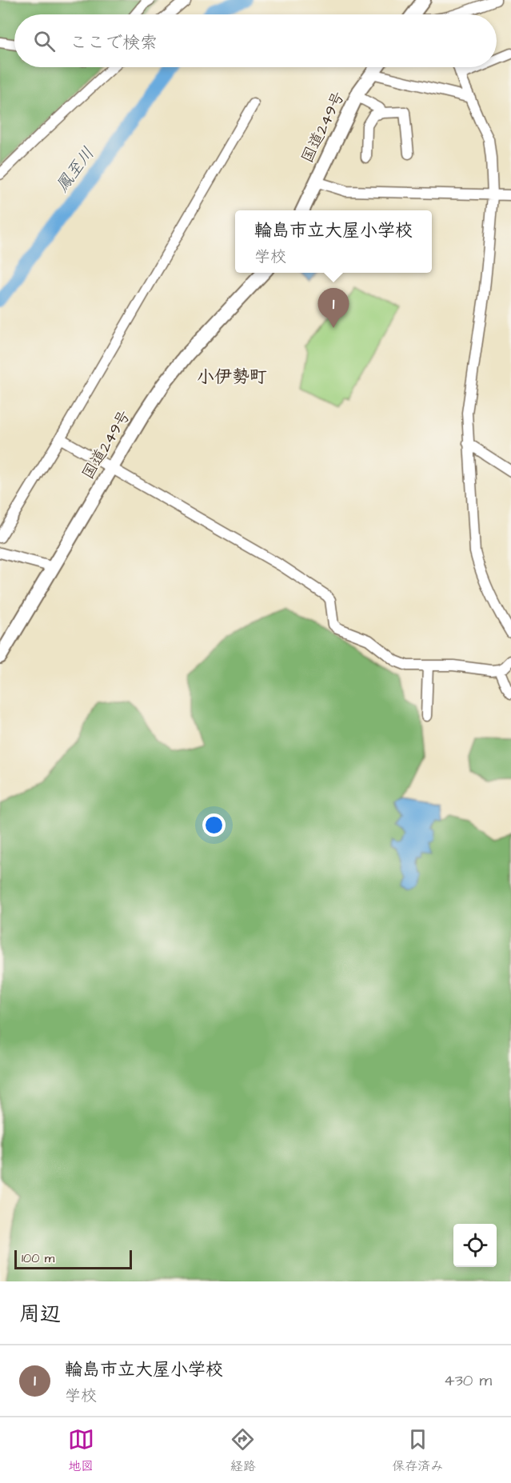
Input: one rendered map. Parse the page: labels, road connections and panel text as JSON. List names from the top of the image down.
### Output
{
  "streets": {
    "highway": ["国道249号"]
  },
  "districts": ["小伊勢町"],
  "water": ["鳳至川"],
  "scale_bar": "100 m",
  "page": {
    "search": "ここで検索",
    "popup": ["輪島市立大屋小学校", "学校"],
    "pins": "1",
    "scale": "100 m",
    "heading": "周辺",
    "list": [
      {
        "mark": "1",
        "name": "輪島市立大屋小学校",
        "note": "学校",
        "value": "430 m"
      }
    ],
    "nav": ["地図", "経路", "保存済み"]
  }
}
